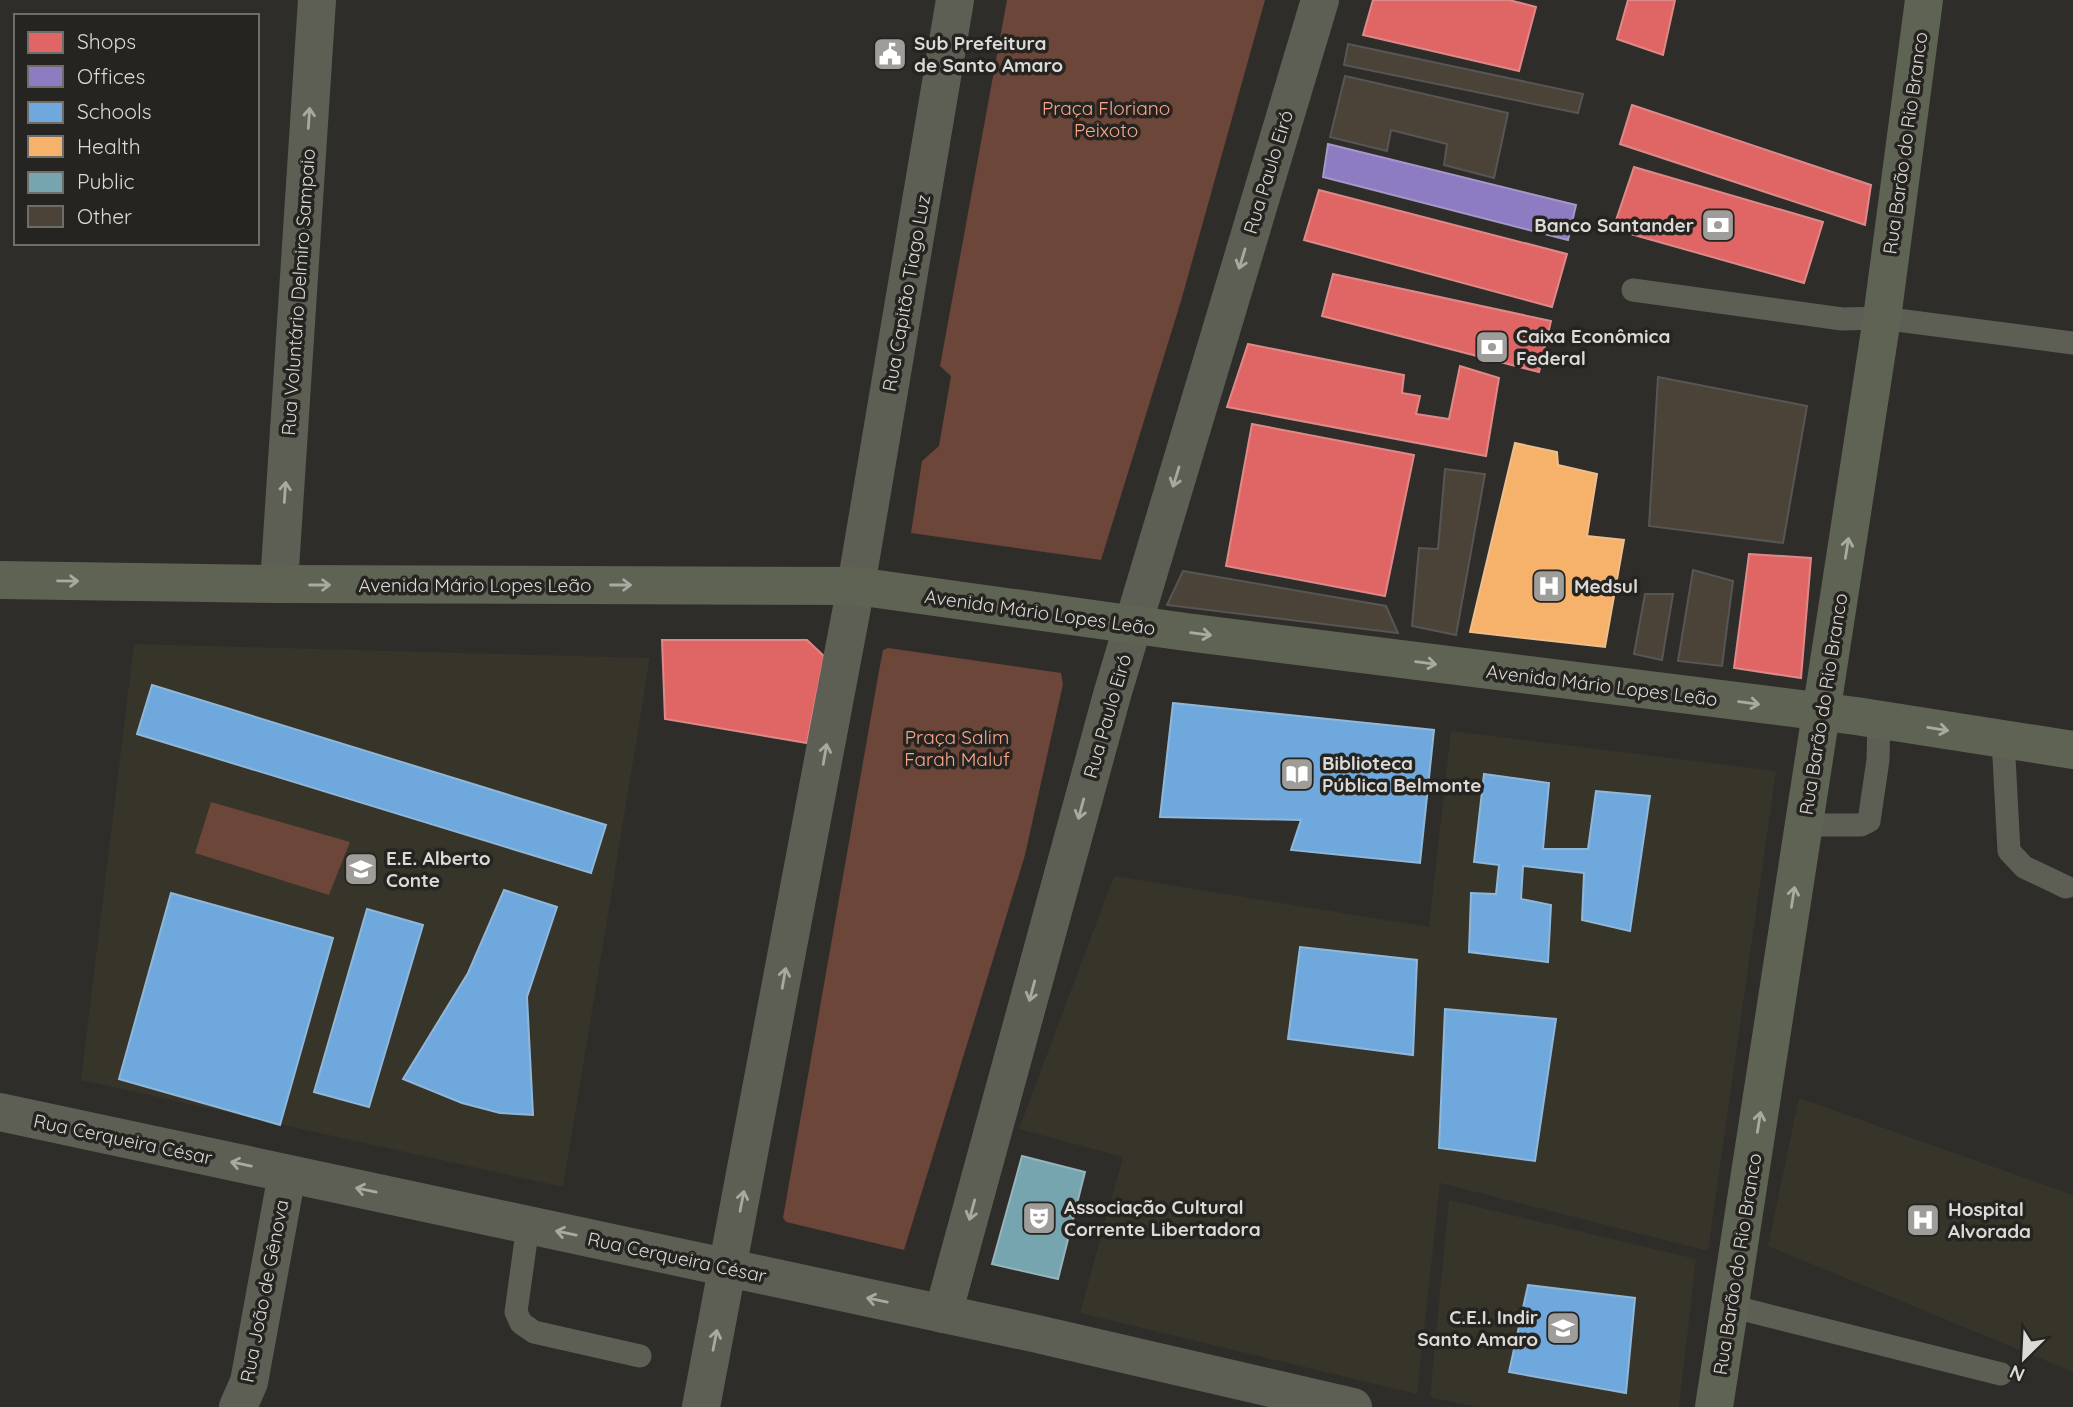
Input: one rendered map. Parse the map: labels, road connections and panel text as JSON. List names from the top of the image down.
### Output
{
  "streets": {
    "street": [
      "Rua Barão do Rio Branco",
      "Rua Paulo Eiró",
      "Rua Voluntário Delmiro Sampaio",
      "Rua Capitão Tiago Luz",
      "Avenida Mário Lopes Leão",
      "Rua Cerqueira César",
      "Rua João de Gênova"
    ]
  },
  "crossings": [
    ["Rua Barão do Rio Branco", "Avenida Mário Lopes Leão"],
    ["Rua Paulo Eiró", "Avenida Mário Lopes Leão"],
    ["Rua Paulo Eiró", "Rua Cerqueira César"],
    ["Rua Voluntário Delmiro Sampaio", "Avenida Mário Lopes Leão"],
    ["Rua Capitão Tiago Luz", "Avenida Mário Lopes Leão"],
    ["Rua Capitão Tiago Luz", "Rua Cerqueira César"],
    ["Rua Cerqueira César", "Rua João de Gênova"]
  ],
  "one_way": [
    "Rua Barão do Rio Branco",
    "Rua Paulo Eiró",
    "Rua Voluntário Delmiro Sampaio",
    "Rua Capitão Tiago Luz",
    "Avenida Mário Lopes Leão",
    "Rua Cerqueira César"
  ],
  "parks": ["Praça Floriano Peixoto", "Praça Salim Farah Maluf"],
  "places": {
    "public building": ["Sub Prefeitura de Santo Amaro"],
    "bank": ["Banco Santander", "Caixa Econômica Federal"],
    "hospital": ["Medsul", "Hospital Alvorada"],
    "library": ["Biblioteca Pública Belmonte"],
    "school or university": ["E.E. Alberto Conte", "C.E.I. Indir Santo Amaro"],
    "theatre": ["Associação Cultural Corrente Libertadora"]
  },
  "legend": [
    "Shops",
    "Offices",
    "Schools",
    "Health",
    "Public",
    "Other"
  ],
  "north": "bottom left"
}
